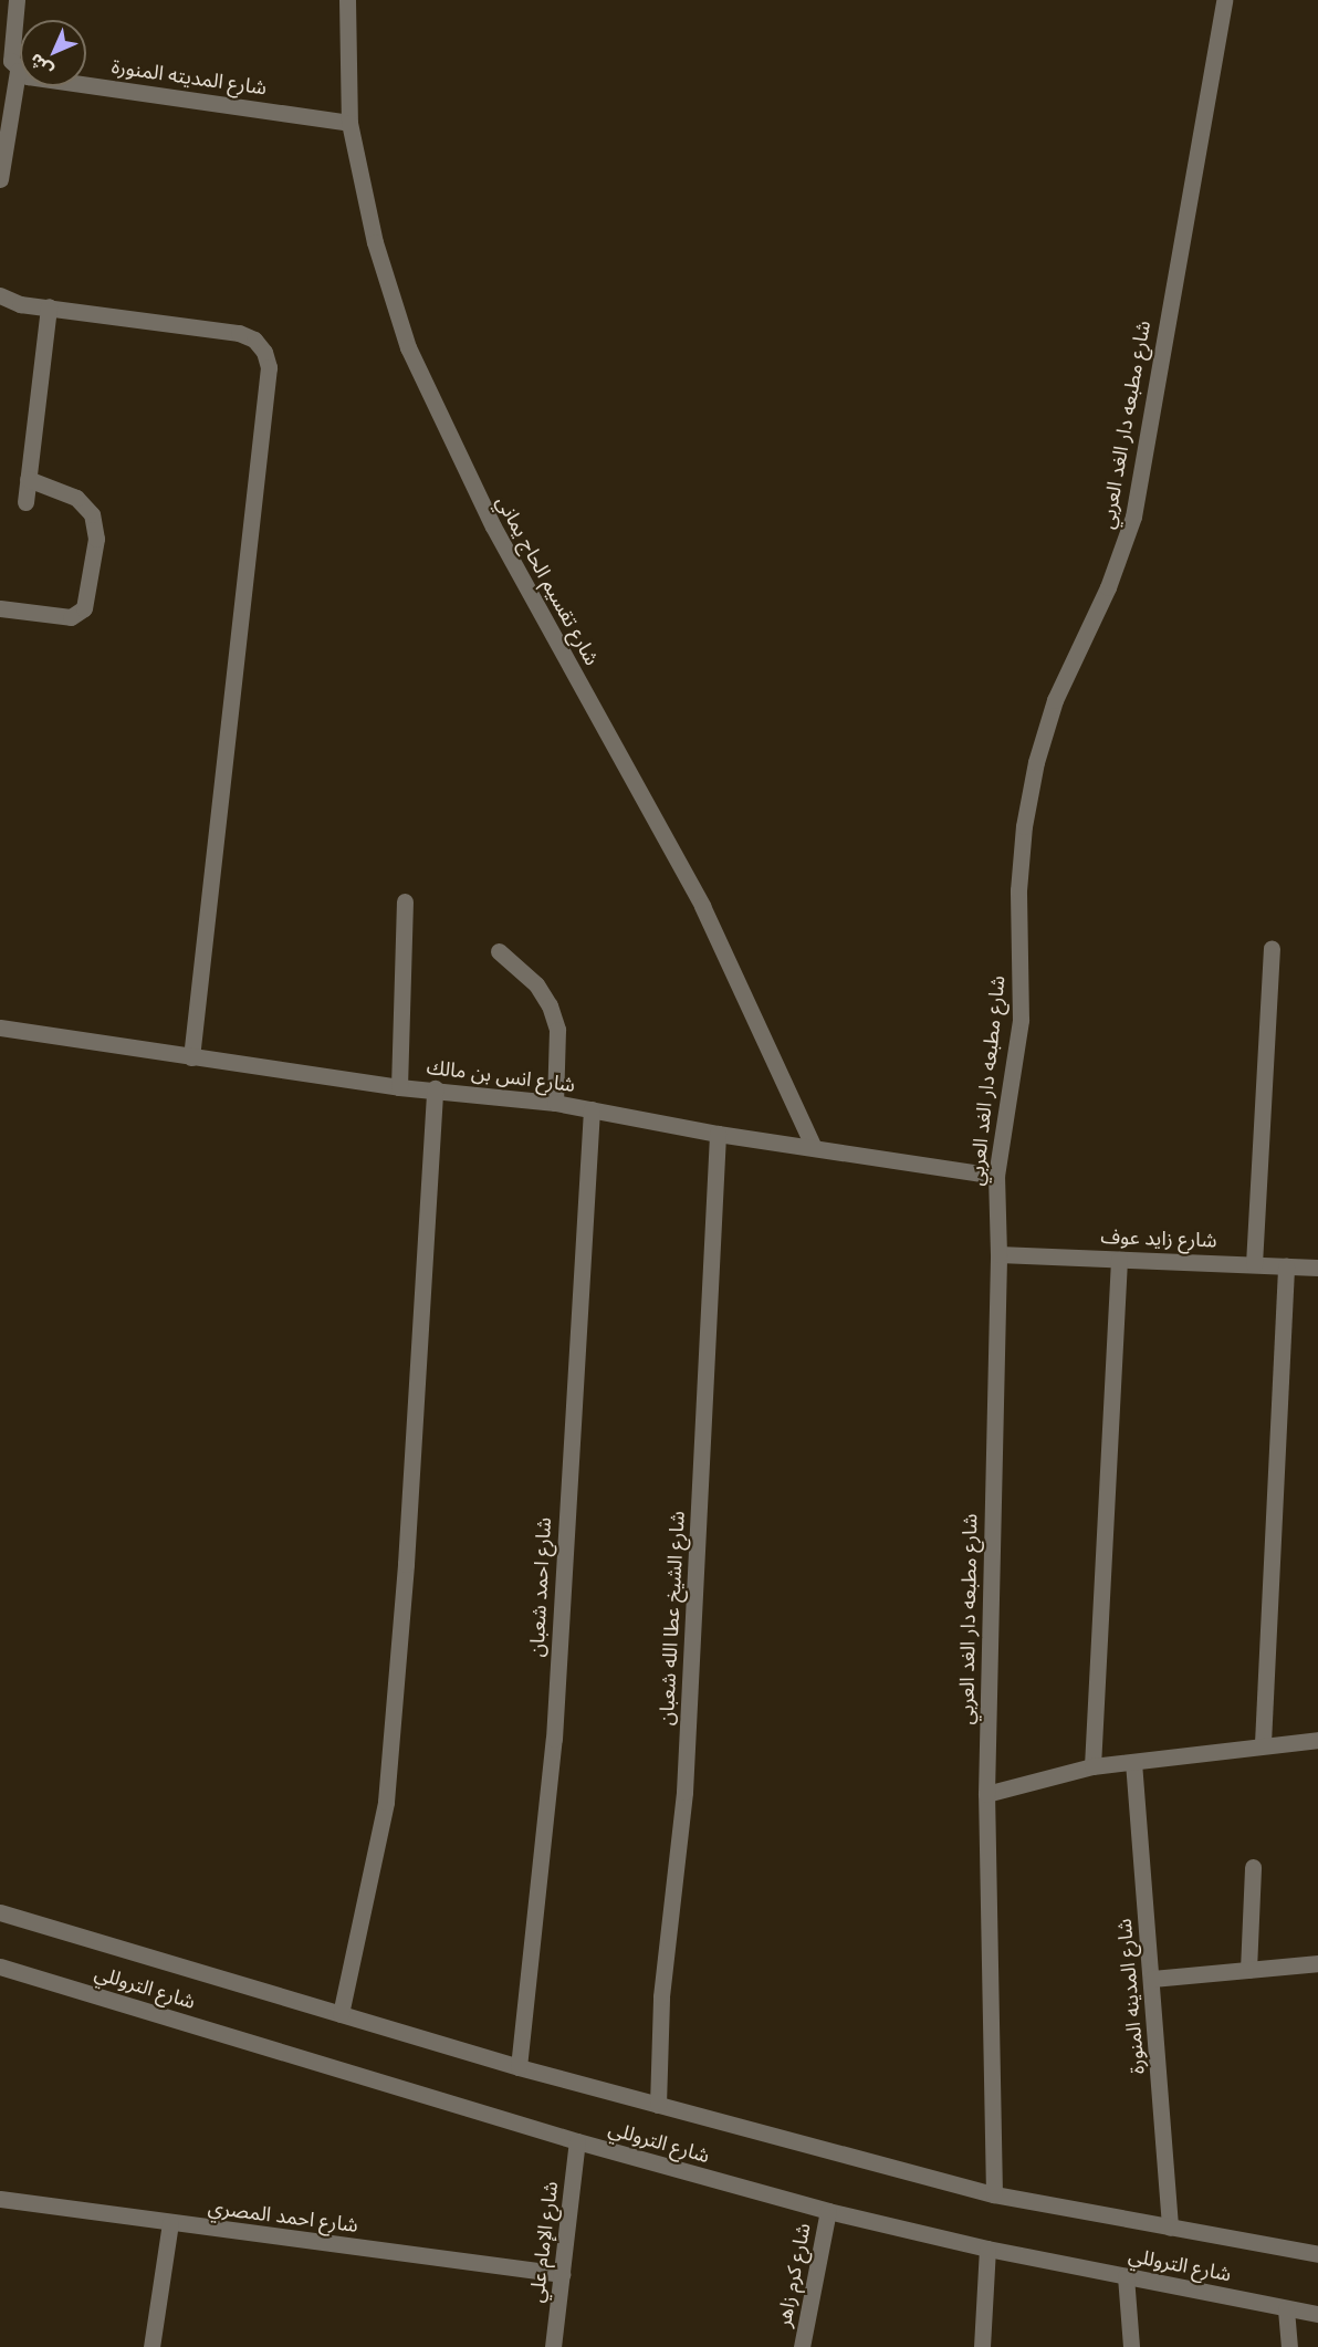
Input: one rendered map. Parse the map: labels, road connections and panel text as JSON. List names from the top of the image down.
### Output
{
  "streets": {
    "street": [
      "شارع المديته المنورة",
      "شارع مطبعه دار الغد العربي",
      "شارع تقسيم الحاج يماني",
      "شارع انس بن مالك",
      "شارع زايد عوف",
      "شارع احمد شعبان",
      "شارع الشيخ عطا الله شعبان",
      "شارع التروللي",
      "شارع المدينه المنورة",
      "شارع احمد المصري",
      "شارع الإمام علي",
      "شارع كرم زاهر"
    ]
  },
  "crossings": [
    ["شارع المديته المنورة", "شارع تقسيم الحاج يماني"],
    ["شارع مطبعه دار الغد العربي", "شارع انس بن مالك"],
    ["شارع مطبعه دار الغد العربي", "شارع زايد عوف"],
    ["شارع مطبعه دار الغد العربي", "شارع التروللي"],
    ["شارع تقسيم الحاج يماني", "شارع انس بن مالك"],
    ["شارع انس بن مالك", "شارع احمد شعبان"],
    ["شارع انس بن مالك", "شارع الشيخ عطا الله شعبان"],
    ["شارع احمد شعبان", "شارع التروللي"],
    ["شارع الشيخ عطا الله شعبان", "شارع التروللي"],
    ["شارع التروللي", "شارع المدينه المنورة"],
    ["شارع التروللي", "شارع الإمام علي"],
    ["شارع التروللي", "شارع كرم زاهر"],
    ["شارع احمد المصري", "شارع الإمام علي"]
  ],
  "north": "bottom left"
}
